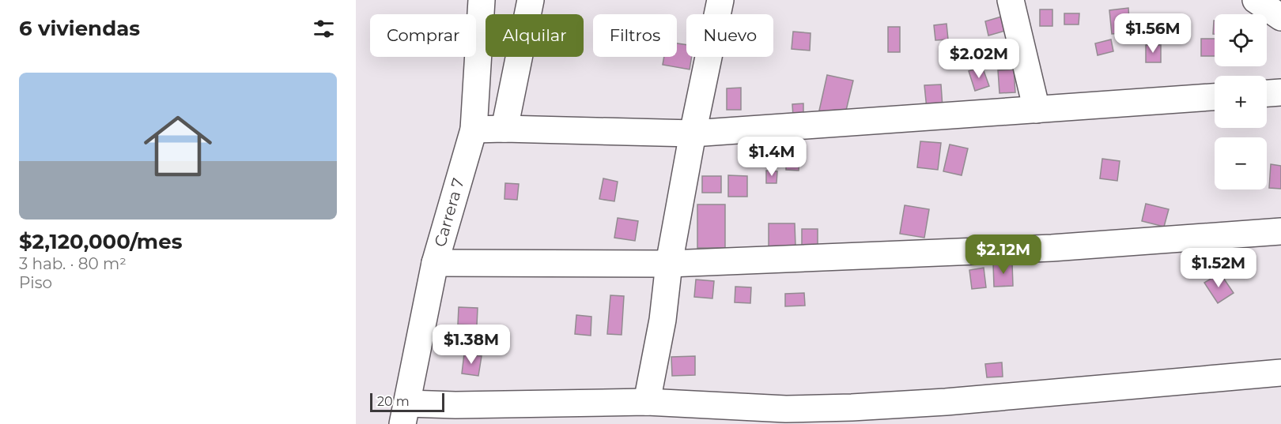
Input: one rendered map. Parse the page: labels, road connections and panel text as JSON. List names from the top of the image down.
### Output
{
  "streets": {
    "street": ["Carrera 7"]
  },
  "scale_bar": "20 m",
  "page": {
    "heading": "6 viviendas",
    "price": [
      "$1.56M",
      "$2.02M",
      "$1.4M",
      "$2.12M",
      "$1.52M",
      "$1.38M"
    ],
    "map_buttons": ["+", "−"],
    "chip": [
      "Comprar",
      "Alquilar",
      "Filtros",
      "Nuevo"
    ],
    "list": [
      {
        "name": "$2,120,000/mes",
        "note": "3 hab. · 80 m² · Piso"
      }
    ],
    "scale": "20 m"
  }
}
